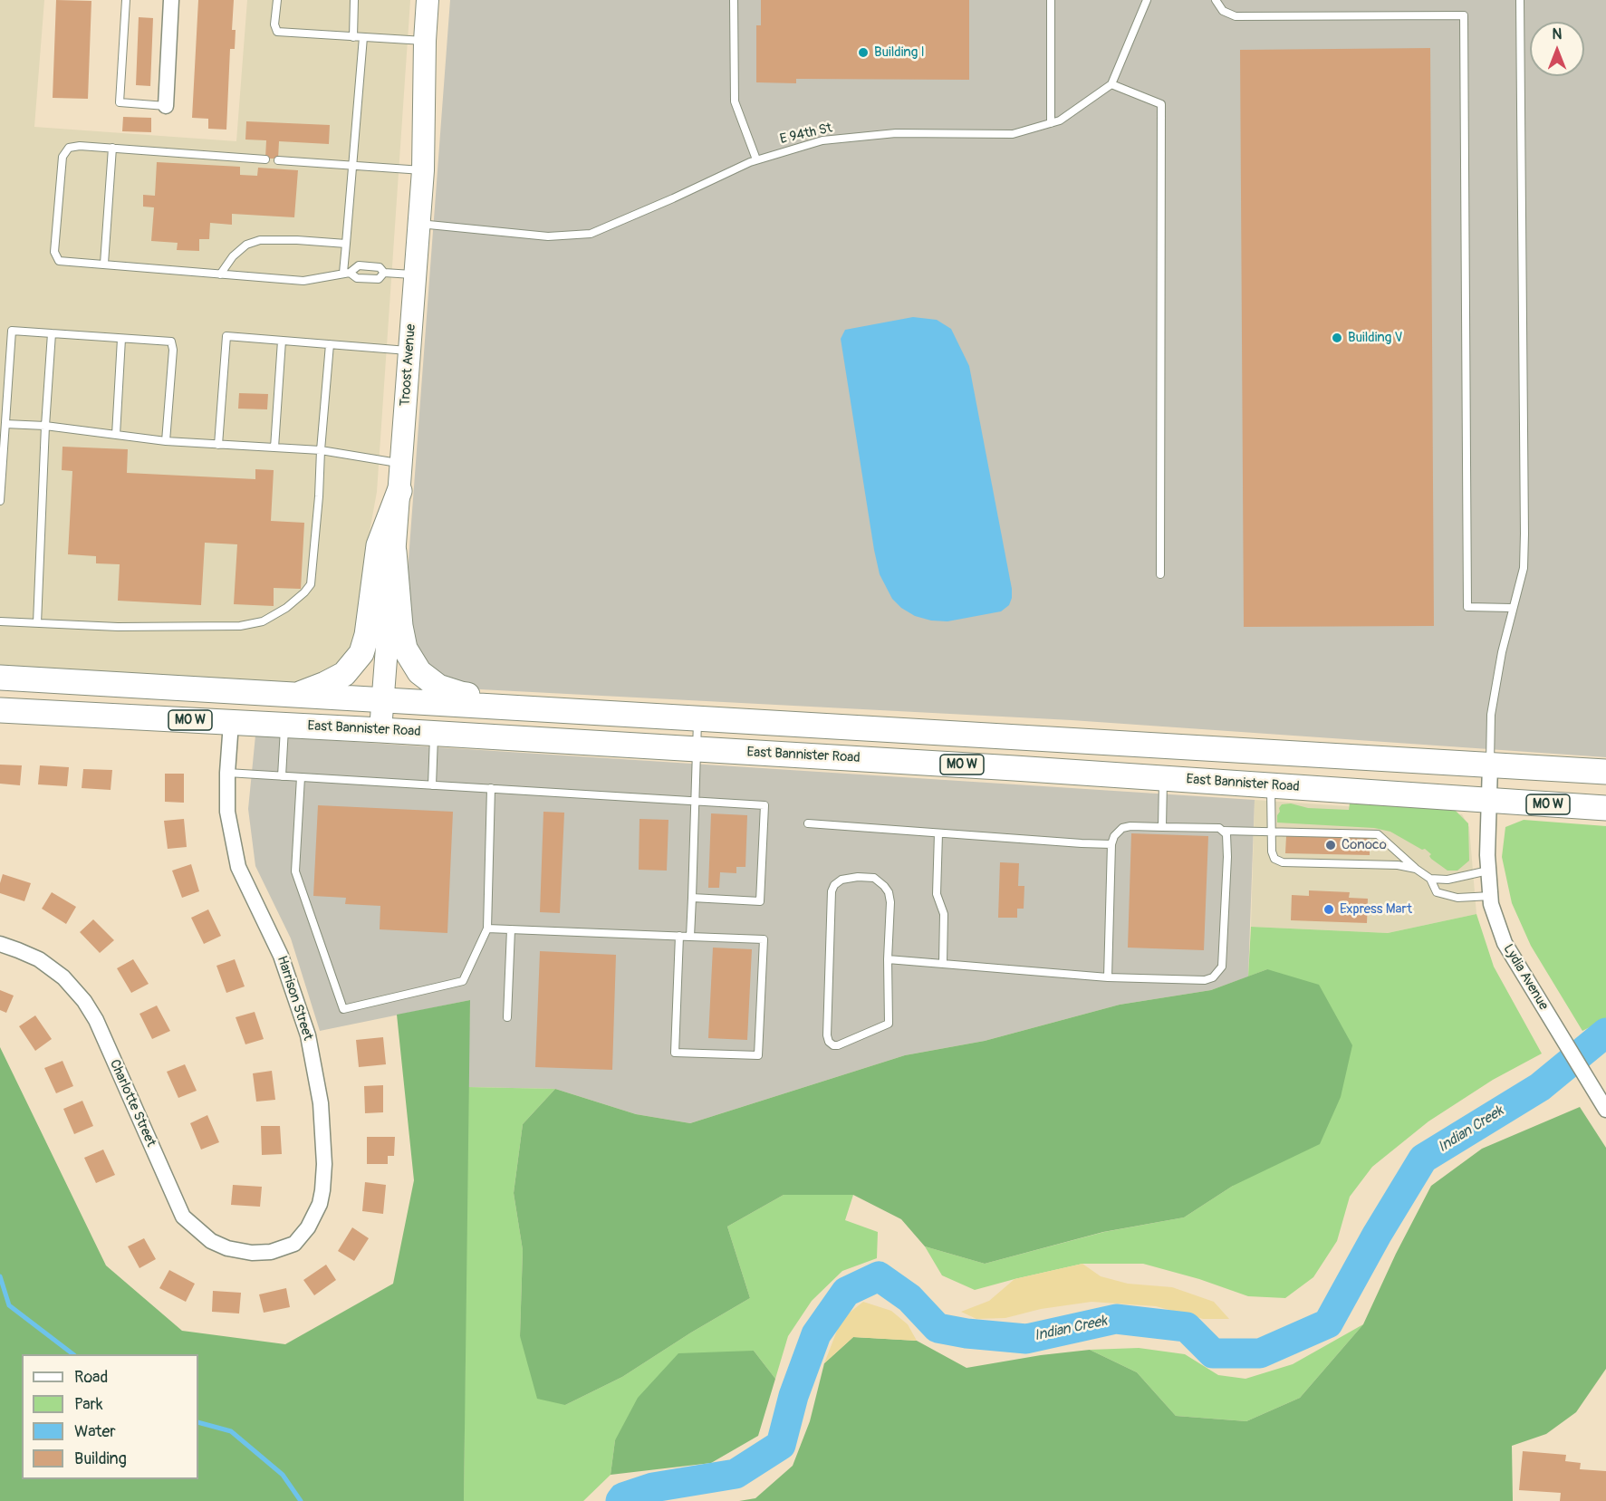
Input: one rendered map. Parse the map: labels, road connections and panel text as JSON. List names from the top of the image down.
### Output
{
  "streets": {
    "main road": ["Troost Avenue", "MO W", "East Bannister Road"],
    "street": ["Lydia Avenue", "Harrison Street", "Charlotte Street"],
    "lane": ["E 94th St"]
  },
  "crossings": [
    ["E 94th St", "Troost Avenue"],
    ["Troost Avenue", "MO W"],
    ["Troost Avenue", "East Bannister Road"],
    ["MO W", "Lydia Avenue"],
    ["East Bannister Road", "Lydia Avenue"],
    ["East Bannister Road", "Harrison Street"],
    ["Harrison Street", "Charlotte Street"]
  ],
  "water": ["Indian Creek"],
  "places": [
    "Building I",
    "Building V",
    "Conoco",
    "Express Mart"
  ],
  "legend": [
    "Road",
    "Park",
    "Water",
    "Building"
  ],
  "north": "top"
}
